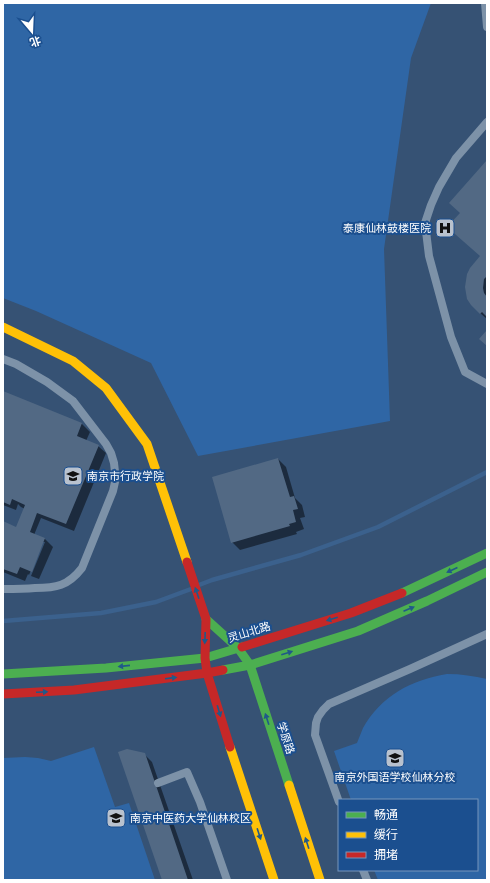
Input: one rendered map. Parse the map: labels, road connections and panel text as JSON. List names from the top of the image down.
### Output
{
  "streets": {
    "main road": ["灵山北路", "学原路"]
  },
  "crossings": [
    ["灵山北路", "学原路"]
  ],
  "places": {
    "hospital": ["泰康仙林鼓楼医院"],
    "school or university": ["南京市行政学院", "南京外国语学校仙林分校", "南京中医药大学仙林校区"]
  },
  "legend": ["畅通", "缓行", "拥堵"],
  "north": "bottom"
}
